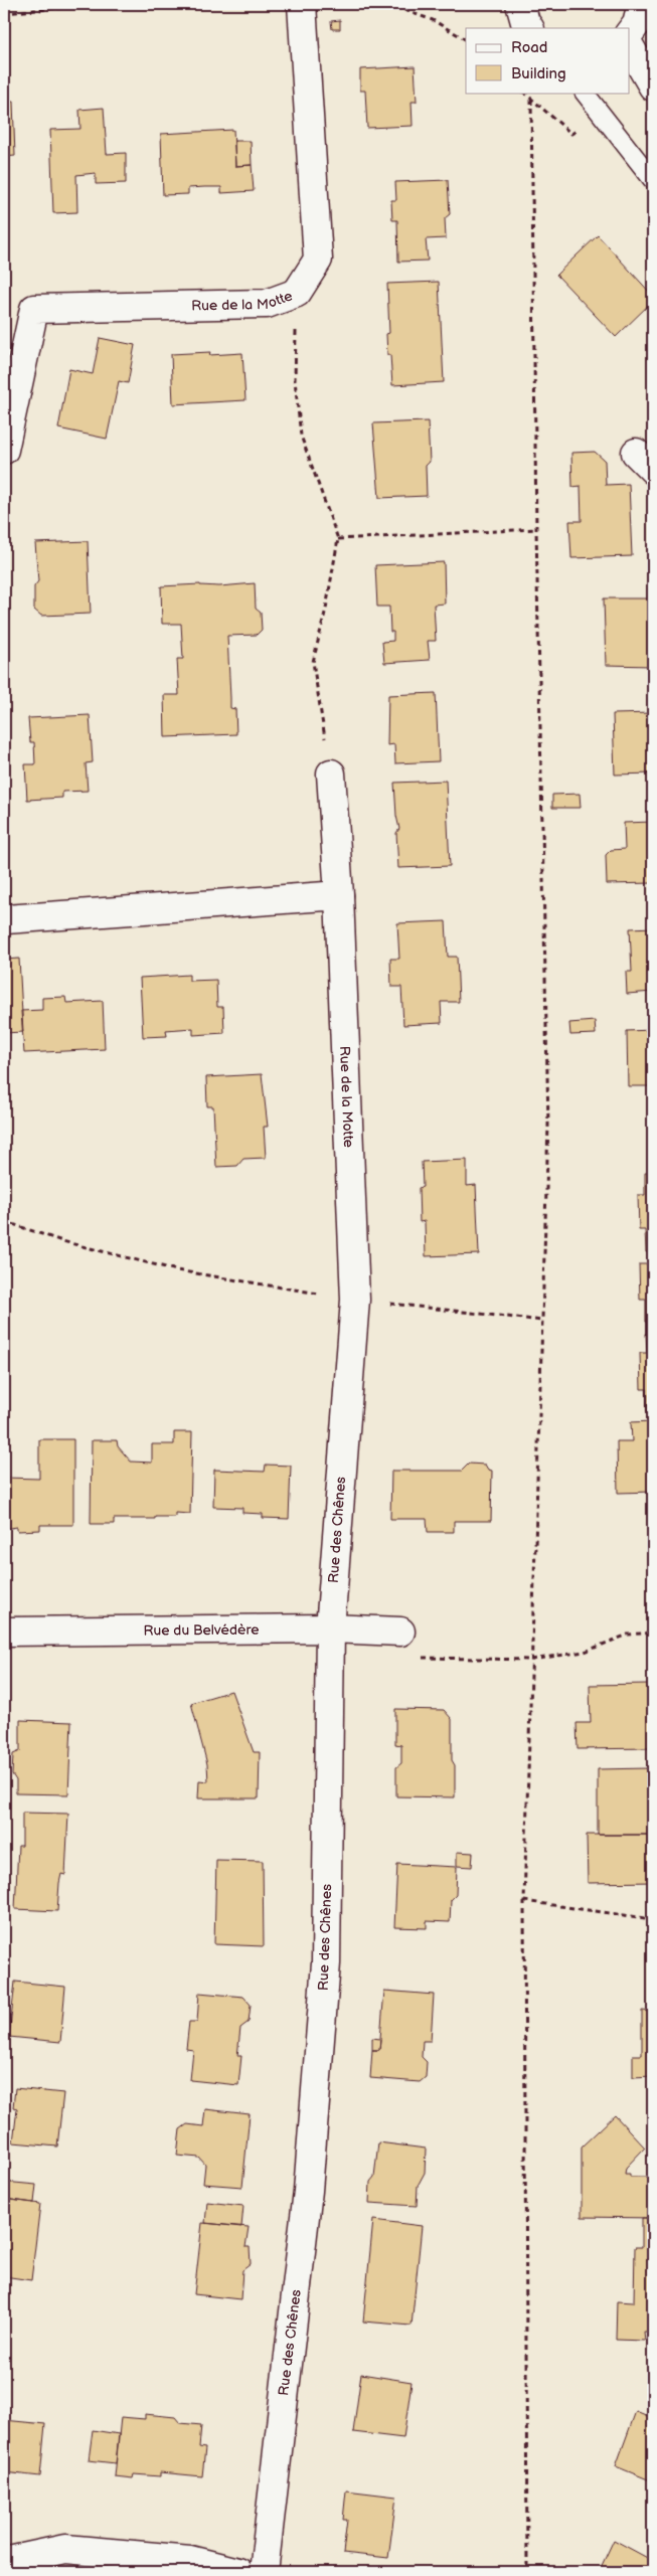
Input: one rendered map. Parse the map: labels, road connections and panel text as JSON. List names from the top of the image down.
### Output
{
  "streets": {
    "street": ["Rue de la Motte", "Rue des Chênes", "Rue du Belvédère"]
  },
  "crossings": [
    ["Rue de la Motte", "Rue des Chênes"],
    ["Rue des Chênes", "Rue du Belvédère"]
  ],
  "legend": ["Road", "Building"]
}
